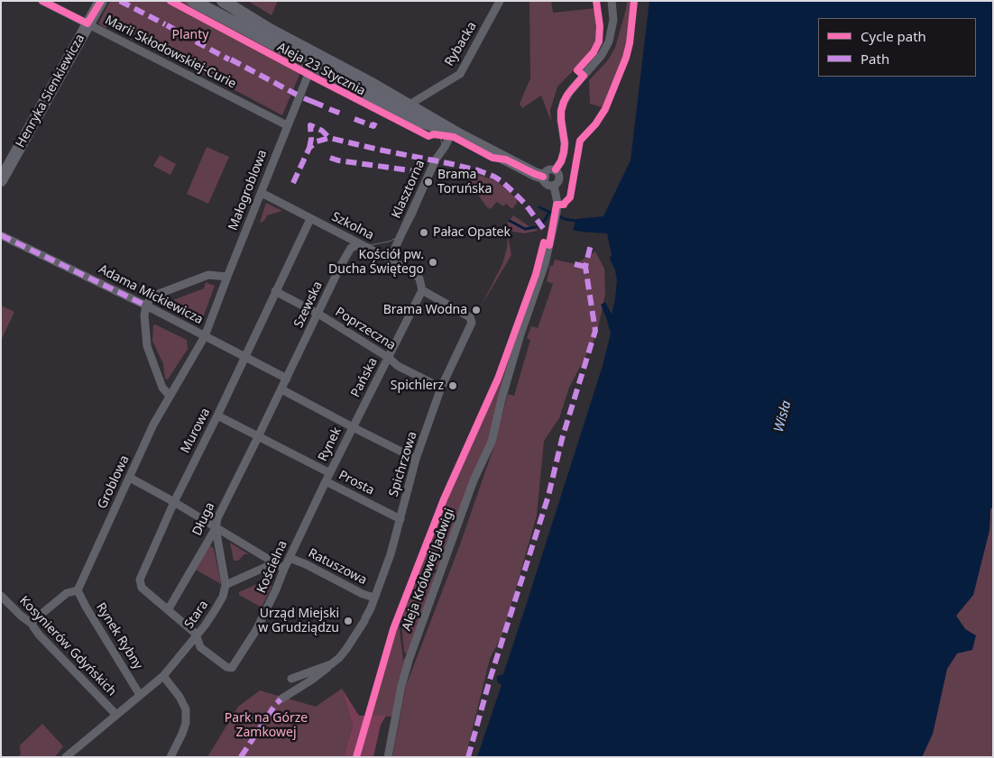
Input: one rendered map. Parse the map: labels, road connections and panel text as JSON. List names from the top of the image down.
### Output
{
  "streets": {
    "street": [
      "Rybacka",
      "Marii Skłodowskiej-Curie",
      "Aleja 23 Stycznia",
      "Henryka Sienkiewicza",
      "Klasztorna",
      "Małogroblowa",
      "Szkolna",
      "Adama Mickiewicza",
      "Szewska",
      "Poprzeczna",
      "Pańska",
      "Murowa",
      "Rynek",
      "Spichrzowa",
      "Groblowa",
      "Prosta",
      "Długa",
      "Kościelna",
      "Ratuszowa",
      "Aleja Królowej Jadwigi",
      "Stara",
      "Rynek Rybny",
      "Kosynierów Gdyńskich"
    ]
  },
  "crossings": [
    ["Rybacka", "Aleja 23 Stycznia"],
    ["Marii Skłodowskiej-Curie", "Henryka Sienkiewicza"],
    ["Marii Skłodowskiej-Curie", "Małogroblowa"],
    ["Aleja 23 Stycznia", "Klasztorna"],
    ["Aleja 23 Stycznia", "Małogroblowa"],
    ["Aleja 23 Stycznia", "Aleja Królowej Jadwigi"],
    ["Klasztorna", "Szkolna"],
    ["Małogroblowa", "Szkolna"],
    ["Małogroblowa", "Adama Mickiewicza"],
    ["Małogroblowa", "Groblowa"],
    ["Szkolna", "Szewska"],
    ["Szkolna", "Pańska"],
    ["Szkolna", "Murowa"],
    ["Szkolna", "Spichrzowa"],
    ["Adama Mickiewicza", "Szewska"],
    ["Adama Mickiewicza", "Murowa"],
    ["Adama Mickiewicza", "Rynek"],
    ["Adama Mickiewicza", "Groblowa"],
    ["Szewska", "Poprzeczna"],
    ["Szewska", "Rynek"],
    ["Poprzeczna", "Pańska"],
    ["Poprzeczna", "Murowa"],
    ["Poprzeczna", "Spichrzowa"],
    ["Pańska", "Rynek"],
    ["Pańska", "Spichrzowa"],
    ["Murowa", "Rynek"],
    ["Murowa", "Długa"],
    ["Murowa", "Kościelna"],
    ["Murowa", "Stara"],
    ["Rynek", "Prosta"],
    ["Rynek", "Długa"],
    ["Rynek", "Kościelna"],
    ["Spichrzowa", "Prosta"],
    ["Spichrzowa", "Ratuszowa"],
    ["Groblowa", "Rynek Rybny"],
    ["Prosta", "Kościelna"],
    ["Kościelna", "Ratuszowa"],
    ["Stara", "Rynek Rybny"],
    ["Stara", "Kosynierów Gdyńskich"]
  ],
  "water": ["Wisła"],
  "parks": ["Planty", "Park na Górze Zamkowej"],
  "places": [
    "Brama Toruńska",
    "Pałac Opatek",
    "Kościół pw. Ducha Świętego",
    "Brama Wodna",
    "Spichlerz",
    "Urząd Miejski w Grudziądzu"
  ],
  "legend": ["Cycle path", "Path"]
}
